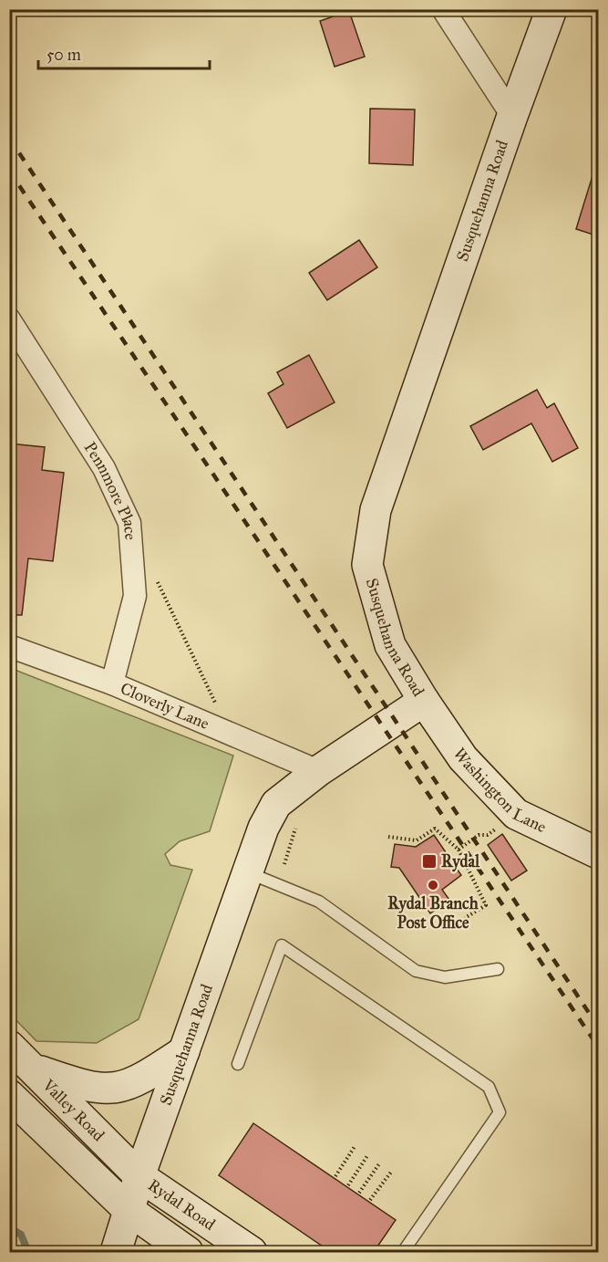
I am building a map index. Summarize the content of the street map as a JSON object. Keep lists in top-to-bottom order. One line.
{"streets":{"main road":["Susquehanna Road","Washington Lane","Valley Road","Rydal Road"],"street":["Pennmore Place","Cloverly Lane"]},"crossings":[["Susquehanna Road","Cloverly Lane"],["Susquehanna Road","Washington Lane"],["Susquehanna Road","Valley Road"],["Susquehanna Road","Rydal Road"],["Pennmore Place","Cloverly Lane"],["Valley Road","Rydal Road"]],"places":{"transit":["Rydal"],"other":["Rydal Branch Post Office"]},"scale_bar":"50 m"}
